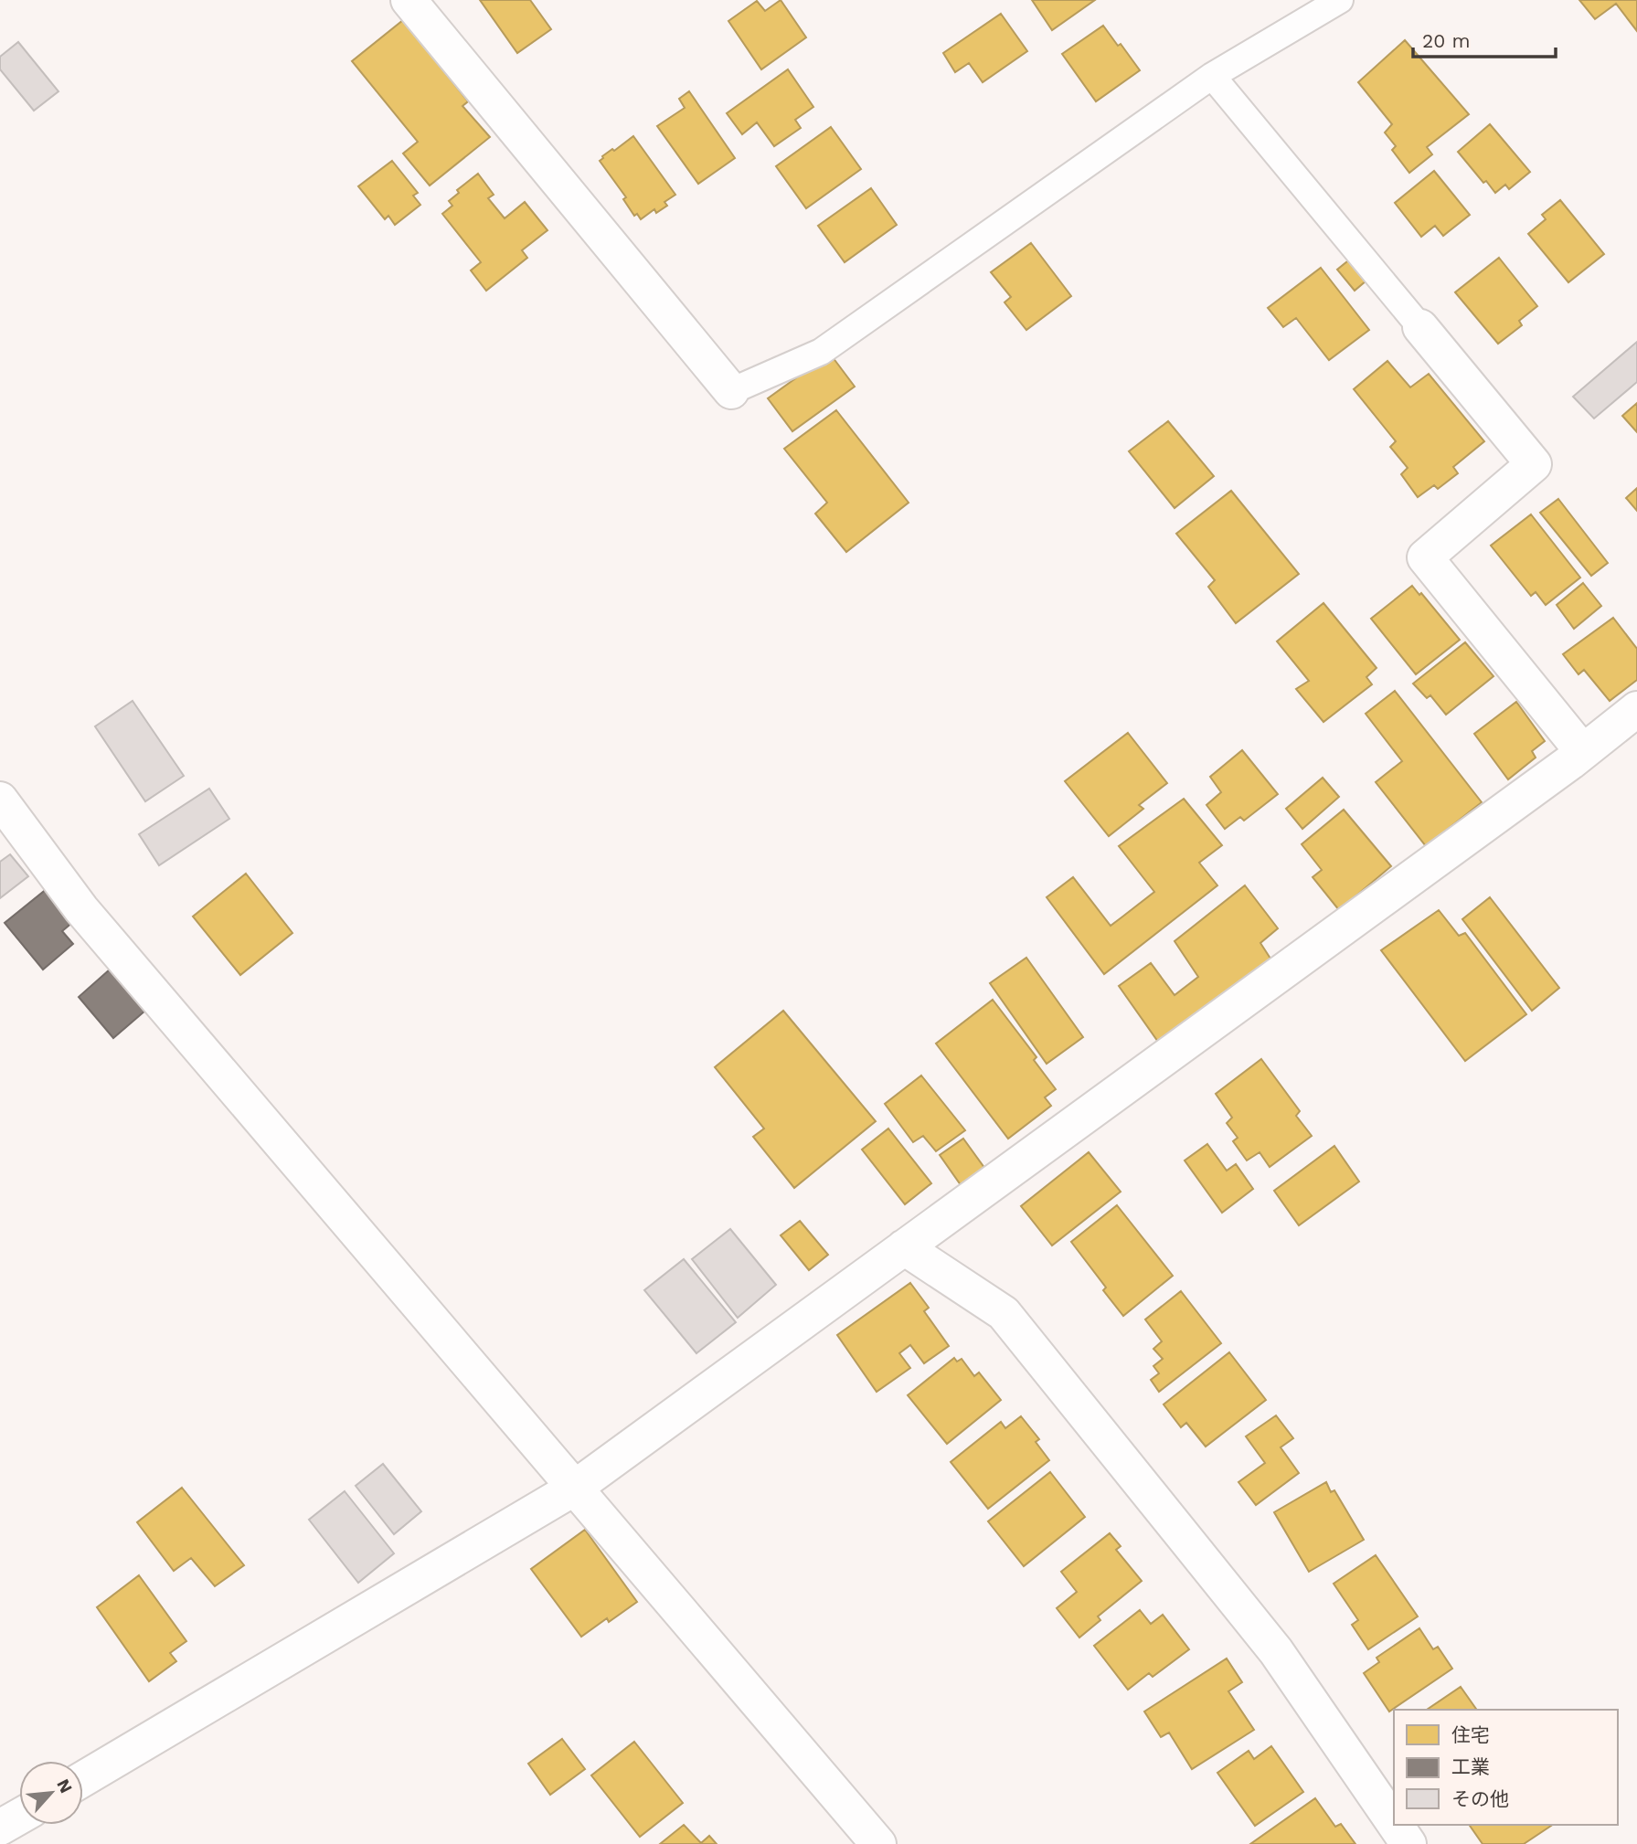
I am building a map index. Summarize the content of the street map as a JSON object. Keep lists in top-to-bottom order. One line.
{"legend":["住宅","工業","その他"],"scale_bar":"20 m","north":"top right"}
